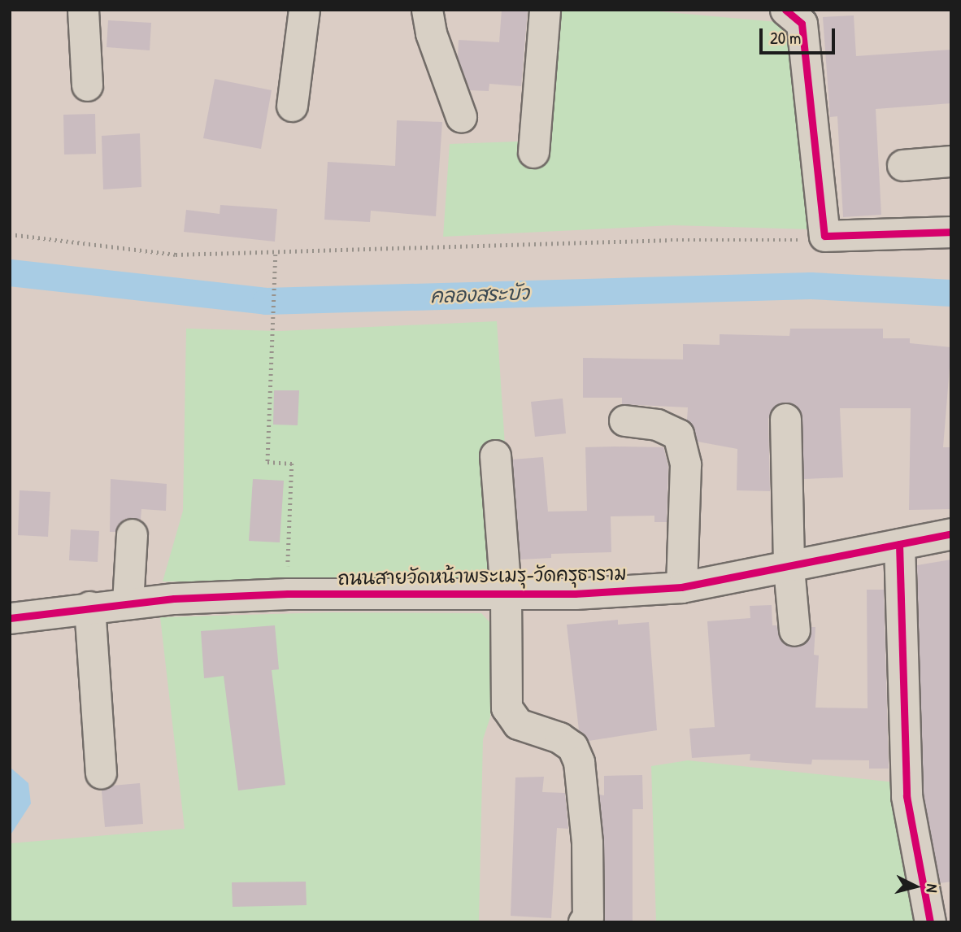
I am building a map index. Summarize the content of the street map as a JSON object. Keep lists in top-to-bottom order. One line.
{"streets":{"street":["ถนนสายวัดหน้าพระเมรุ-วัดครุธาราม"]},"water":["คลองสระบัว"],"scale_bar":"20 m","north":"right"}
